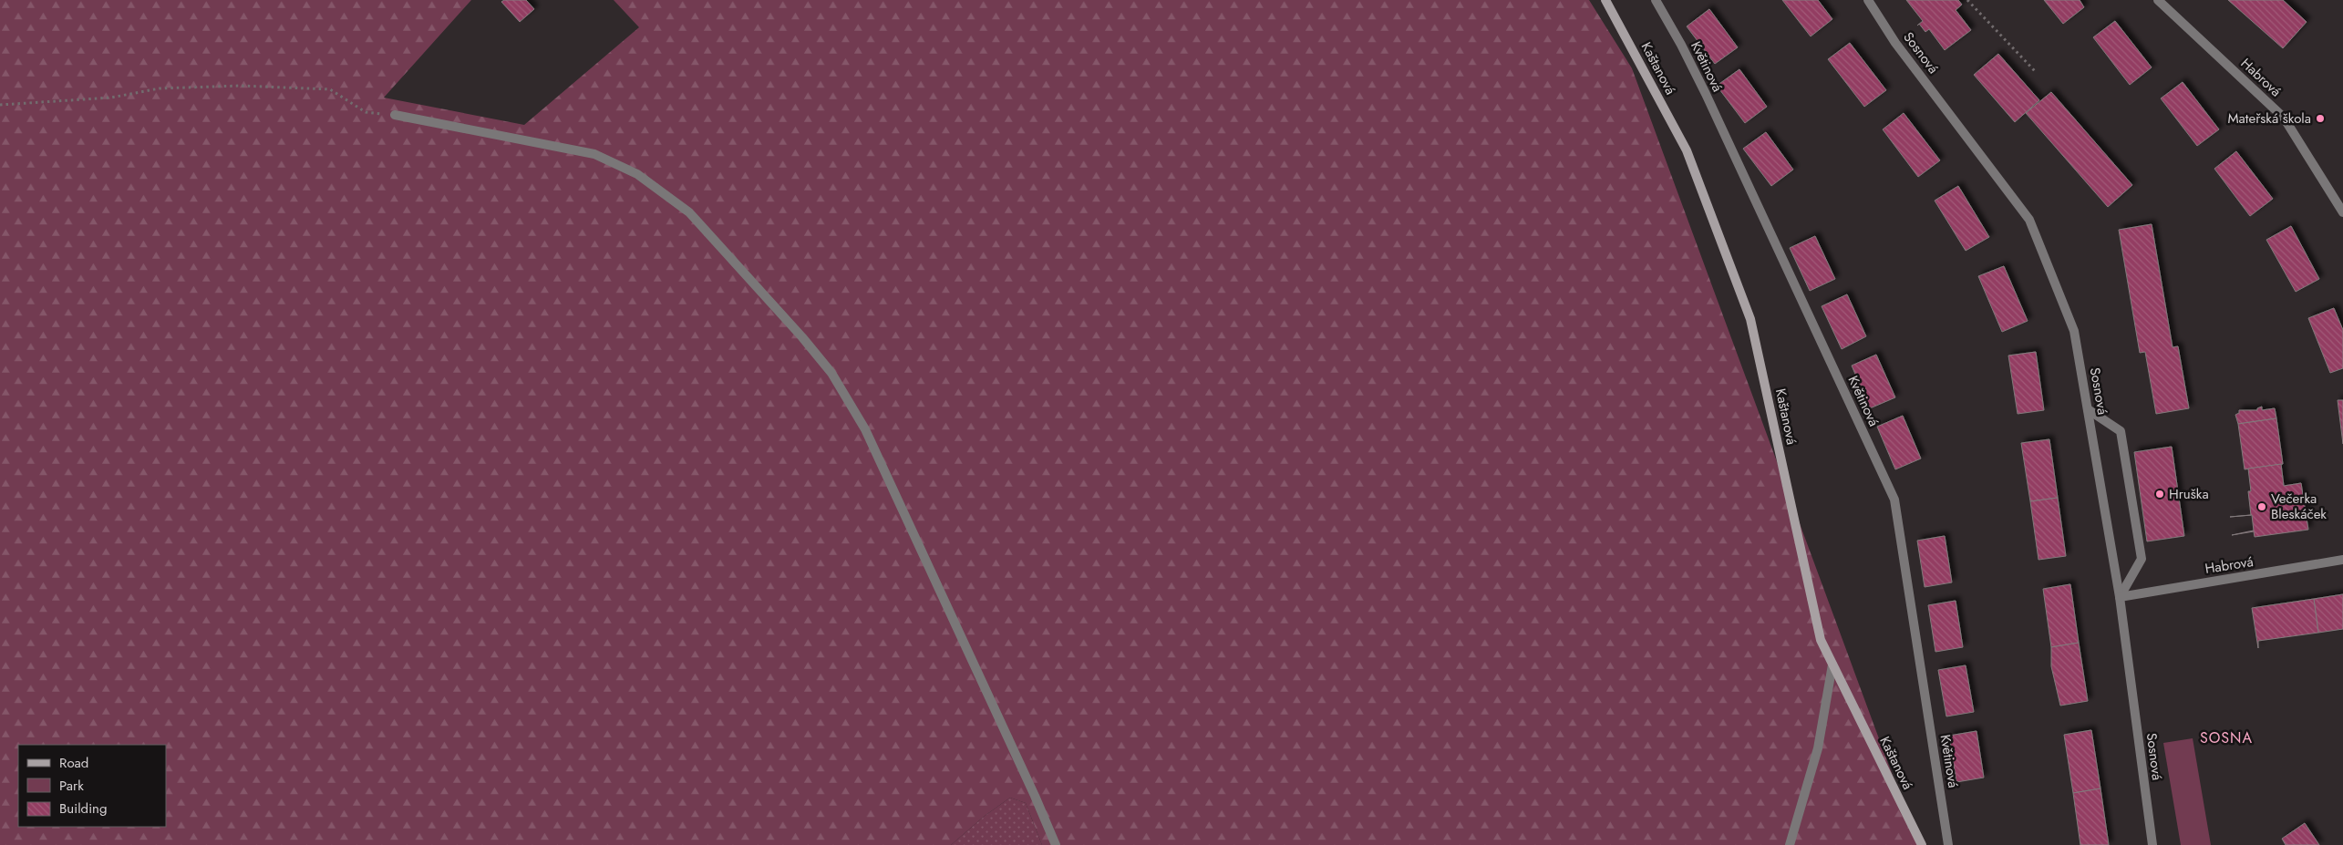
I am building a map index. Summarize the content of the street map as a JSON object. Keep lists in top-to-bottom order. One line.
{"streets":{"street":["Sosnová","Květinová","Kaštanová","Habrová"]},"crossings":[["Sosnová","Habrová"]],"districts":["SOSNA"],"places":["Mateřská škola","Hruška","Večerka Bleskáček"],"legend":["Road","Park","Building"]}
